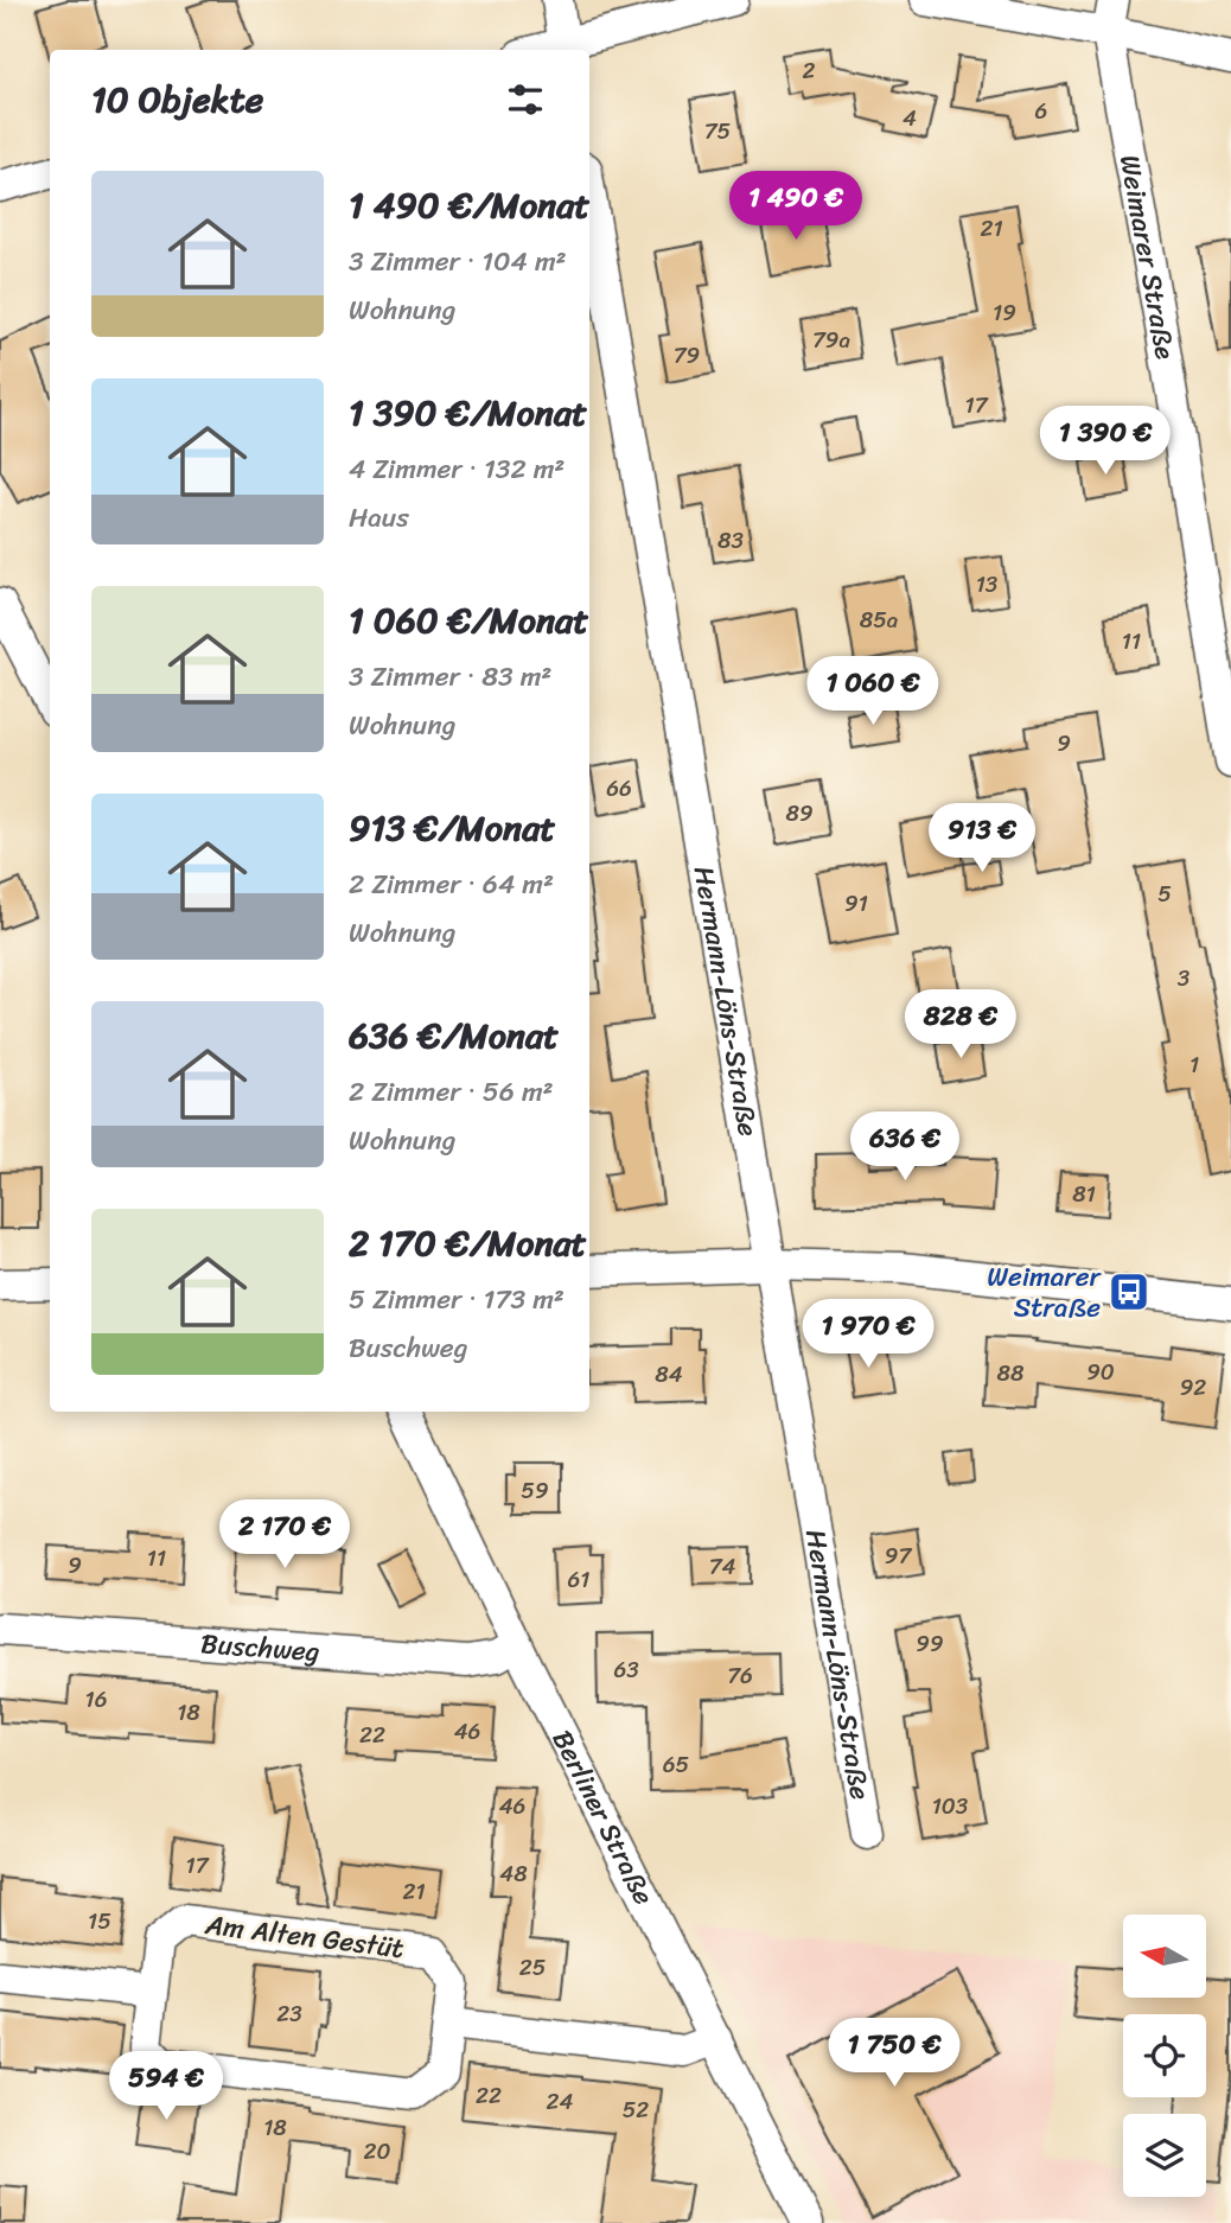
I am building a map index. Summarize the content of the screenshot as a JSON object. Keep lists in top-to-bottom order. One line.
{"streets":{"street":["Weimarer Straße","Hermann-Löns-Straße","Buschweg","Berliner Straße","Am Alten Gestüt"]},"crossings":[["Buschweg","Berliner Straße"]],"places":{"bus stop":["Weimarer Straße"]},"house_numbers":["2","6","4","75","21","19","79a","79","17","83","13","85a","11","9","66","89","5","91","3","1","81","90","88","84","92","59","97","11","9","74","61","99","63","76","16","18","46","22","65","46","103","17","48","21","15","25","23","22","24","52","18","20"],"north":"left","page":{"heading":"10 Objekte","list":[{"name":"1 490 €/Monat","note":"3 Zimmer · 104 m² · Wohnung"},{"name":"1 390 €/Monat","note":"4 Zimmer · 132 m² · Haus"},{"name":"1 060 €/Monat","note":"3 Zimmer · 83 m² · Wohnung"},{"name":"913 €/Monat","note":"2 Zimmer · 64 m² · Wohnung"},{"name":"636 €/Monat","note":"2 Zimmer · 56 m² · Wohnung"},{"name":"2 170 €/Monat","note":"5 Zimmer · 173 m² · Buschweg"}],"price":["1 490 €","1 390 €","1 060 €","913 €","828 €","636 €","1 970 €","2 170 €","1 750 €","594 €"]}}
